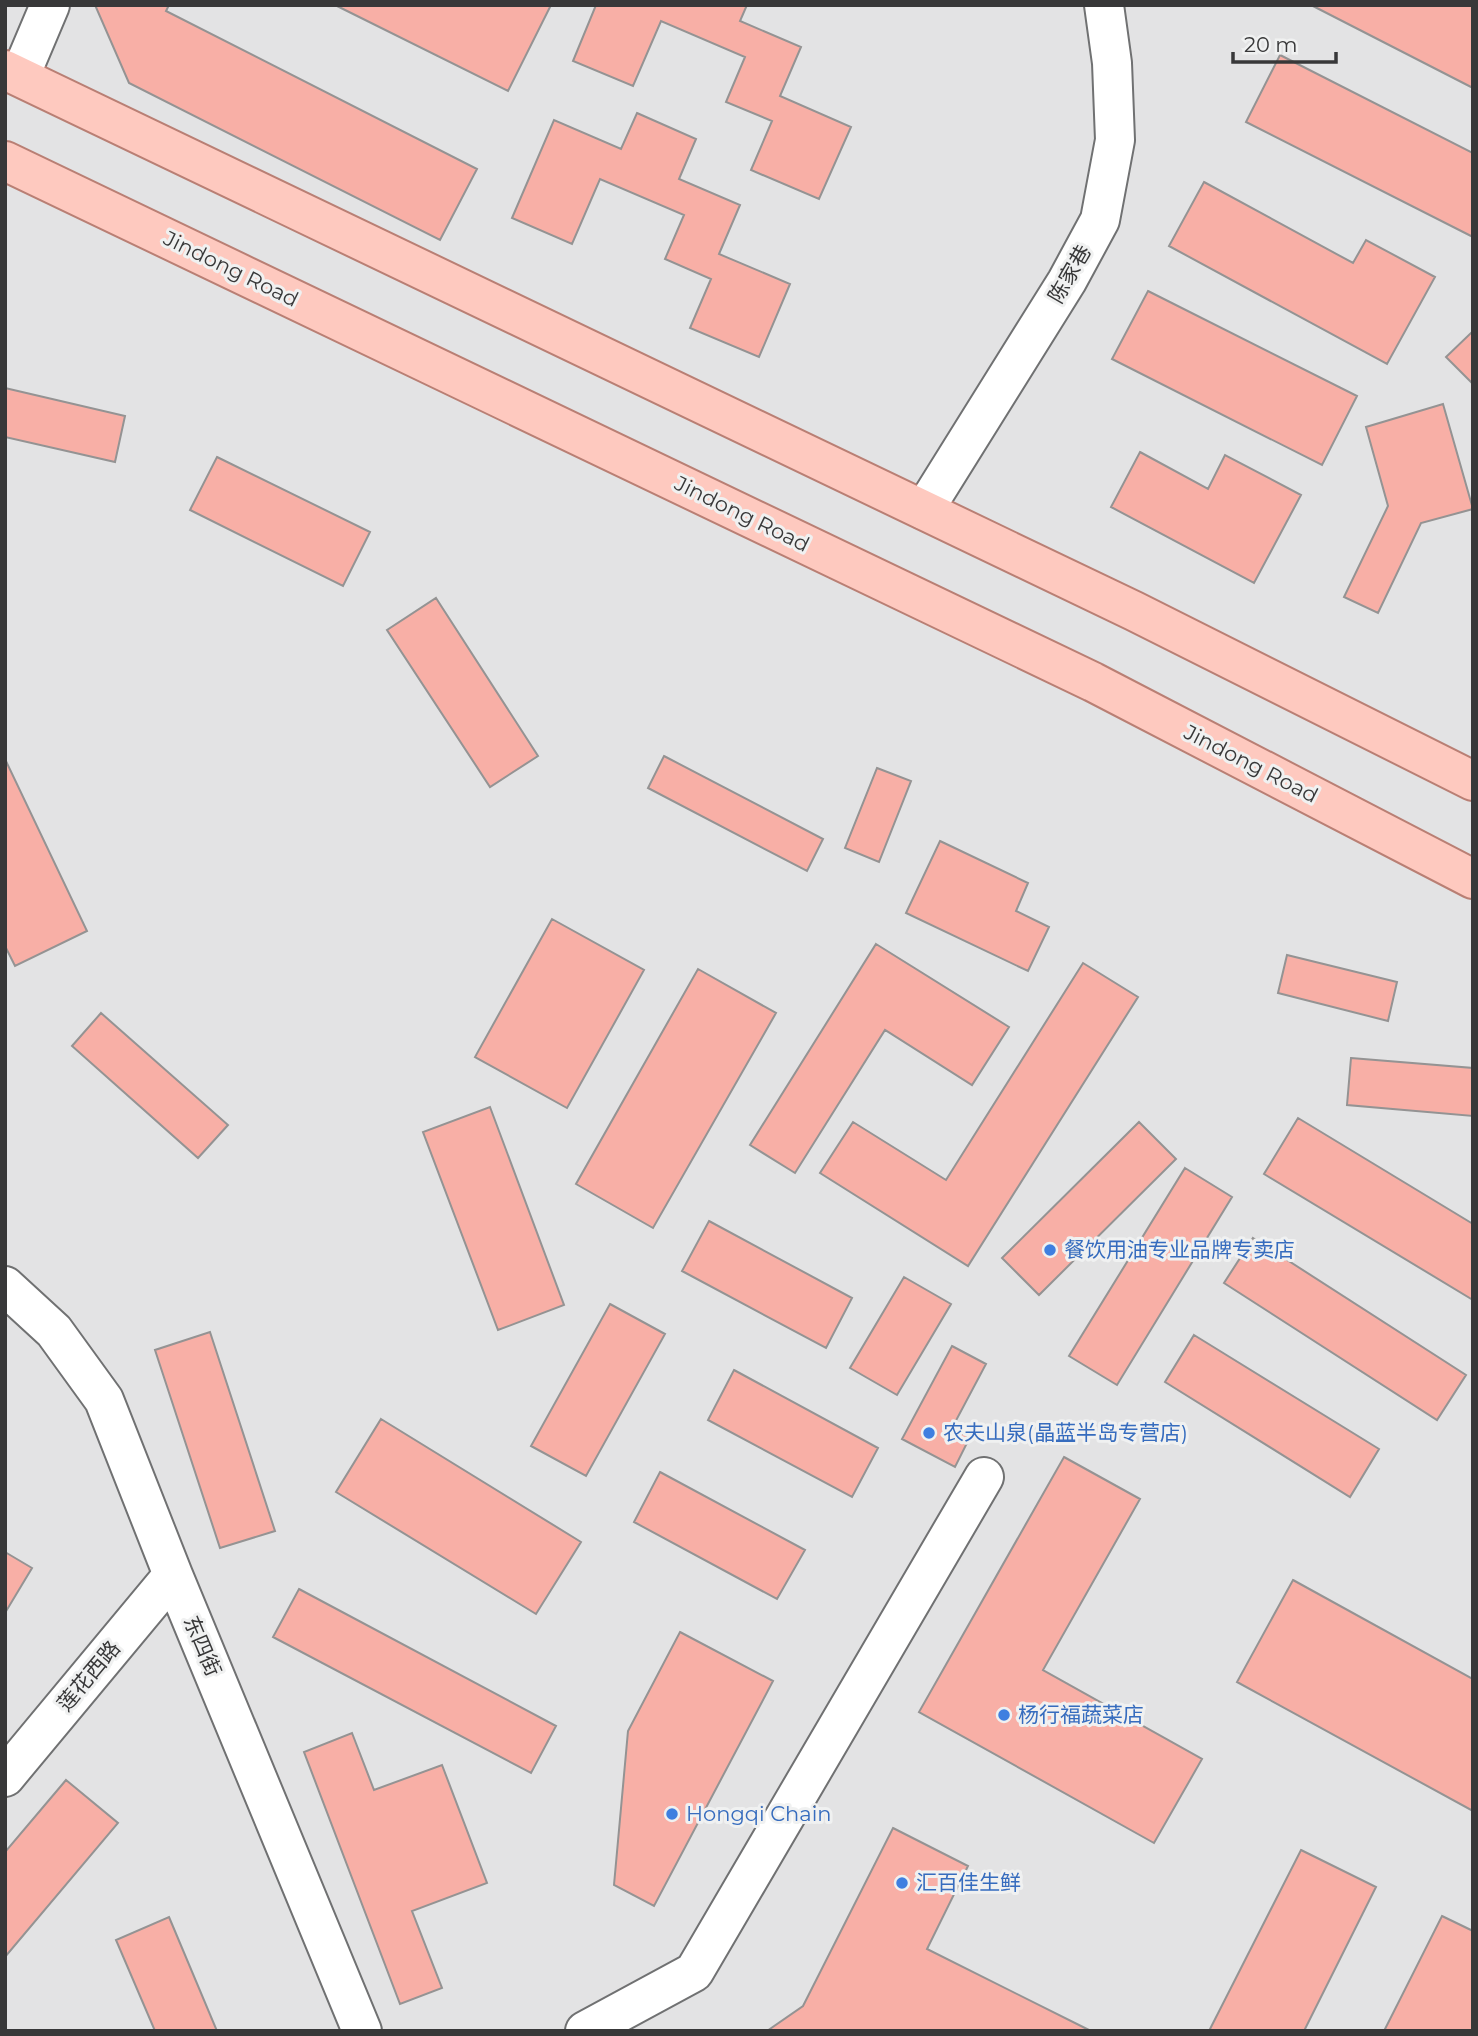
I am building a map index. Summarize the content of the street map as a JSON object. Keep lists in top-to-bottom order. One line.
{"streets":{"main road":["Jindong Road"],"street":["陈家巷","东四街","莲花西路"]},"crossings":[["东四街","莲花西路"]],"places":["餐饮用油专业品牌专卖店","农夫山泉(晶蓝半岛专营店)","杨行福蔬菜店","Hongqi Chain","汇百佳生鲜"],"scale_bar":"20 m"}
